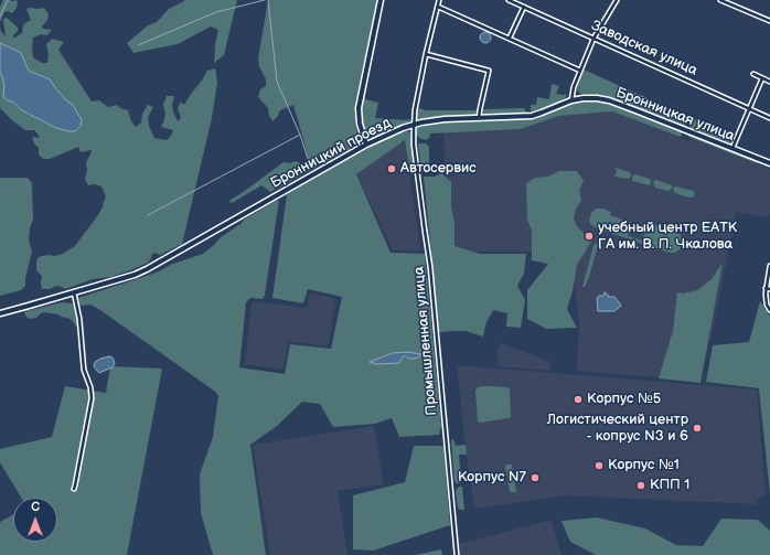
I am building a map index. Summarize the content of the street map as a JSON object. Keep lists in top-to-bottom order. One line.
{"streets":{"main road":["Бронницкая улица","Бронницкий проезд"],"street":["Заводская улица","Промышленная улица"]},"crossings":[["Бронницкая улица","Бронницкий проезд"],["Бронницкий проезд","Промышленная улица"]],"places":["Автосервис","учебный центр ЕАТК ГА им. В. П. Чкалова","Корпус №5","Логистический центр - копрус N3 и 6","Корпус №1","Корпус N7","КПП 1"],"north":"top"}
